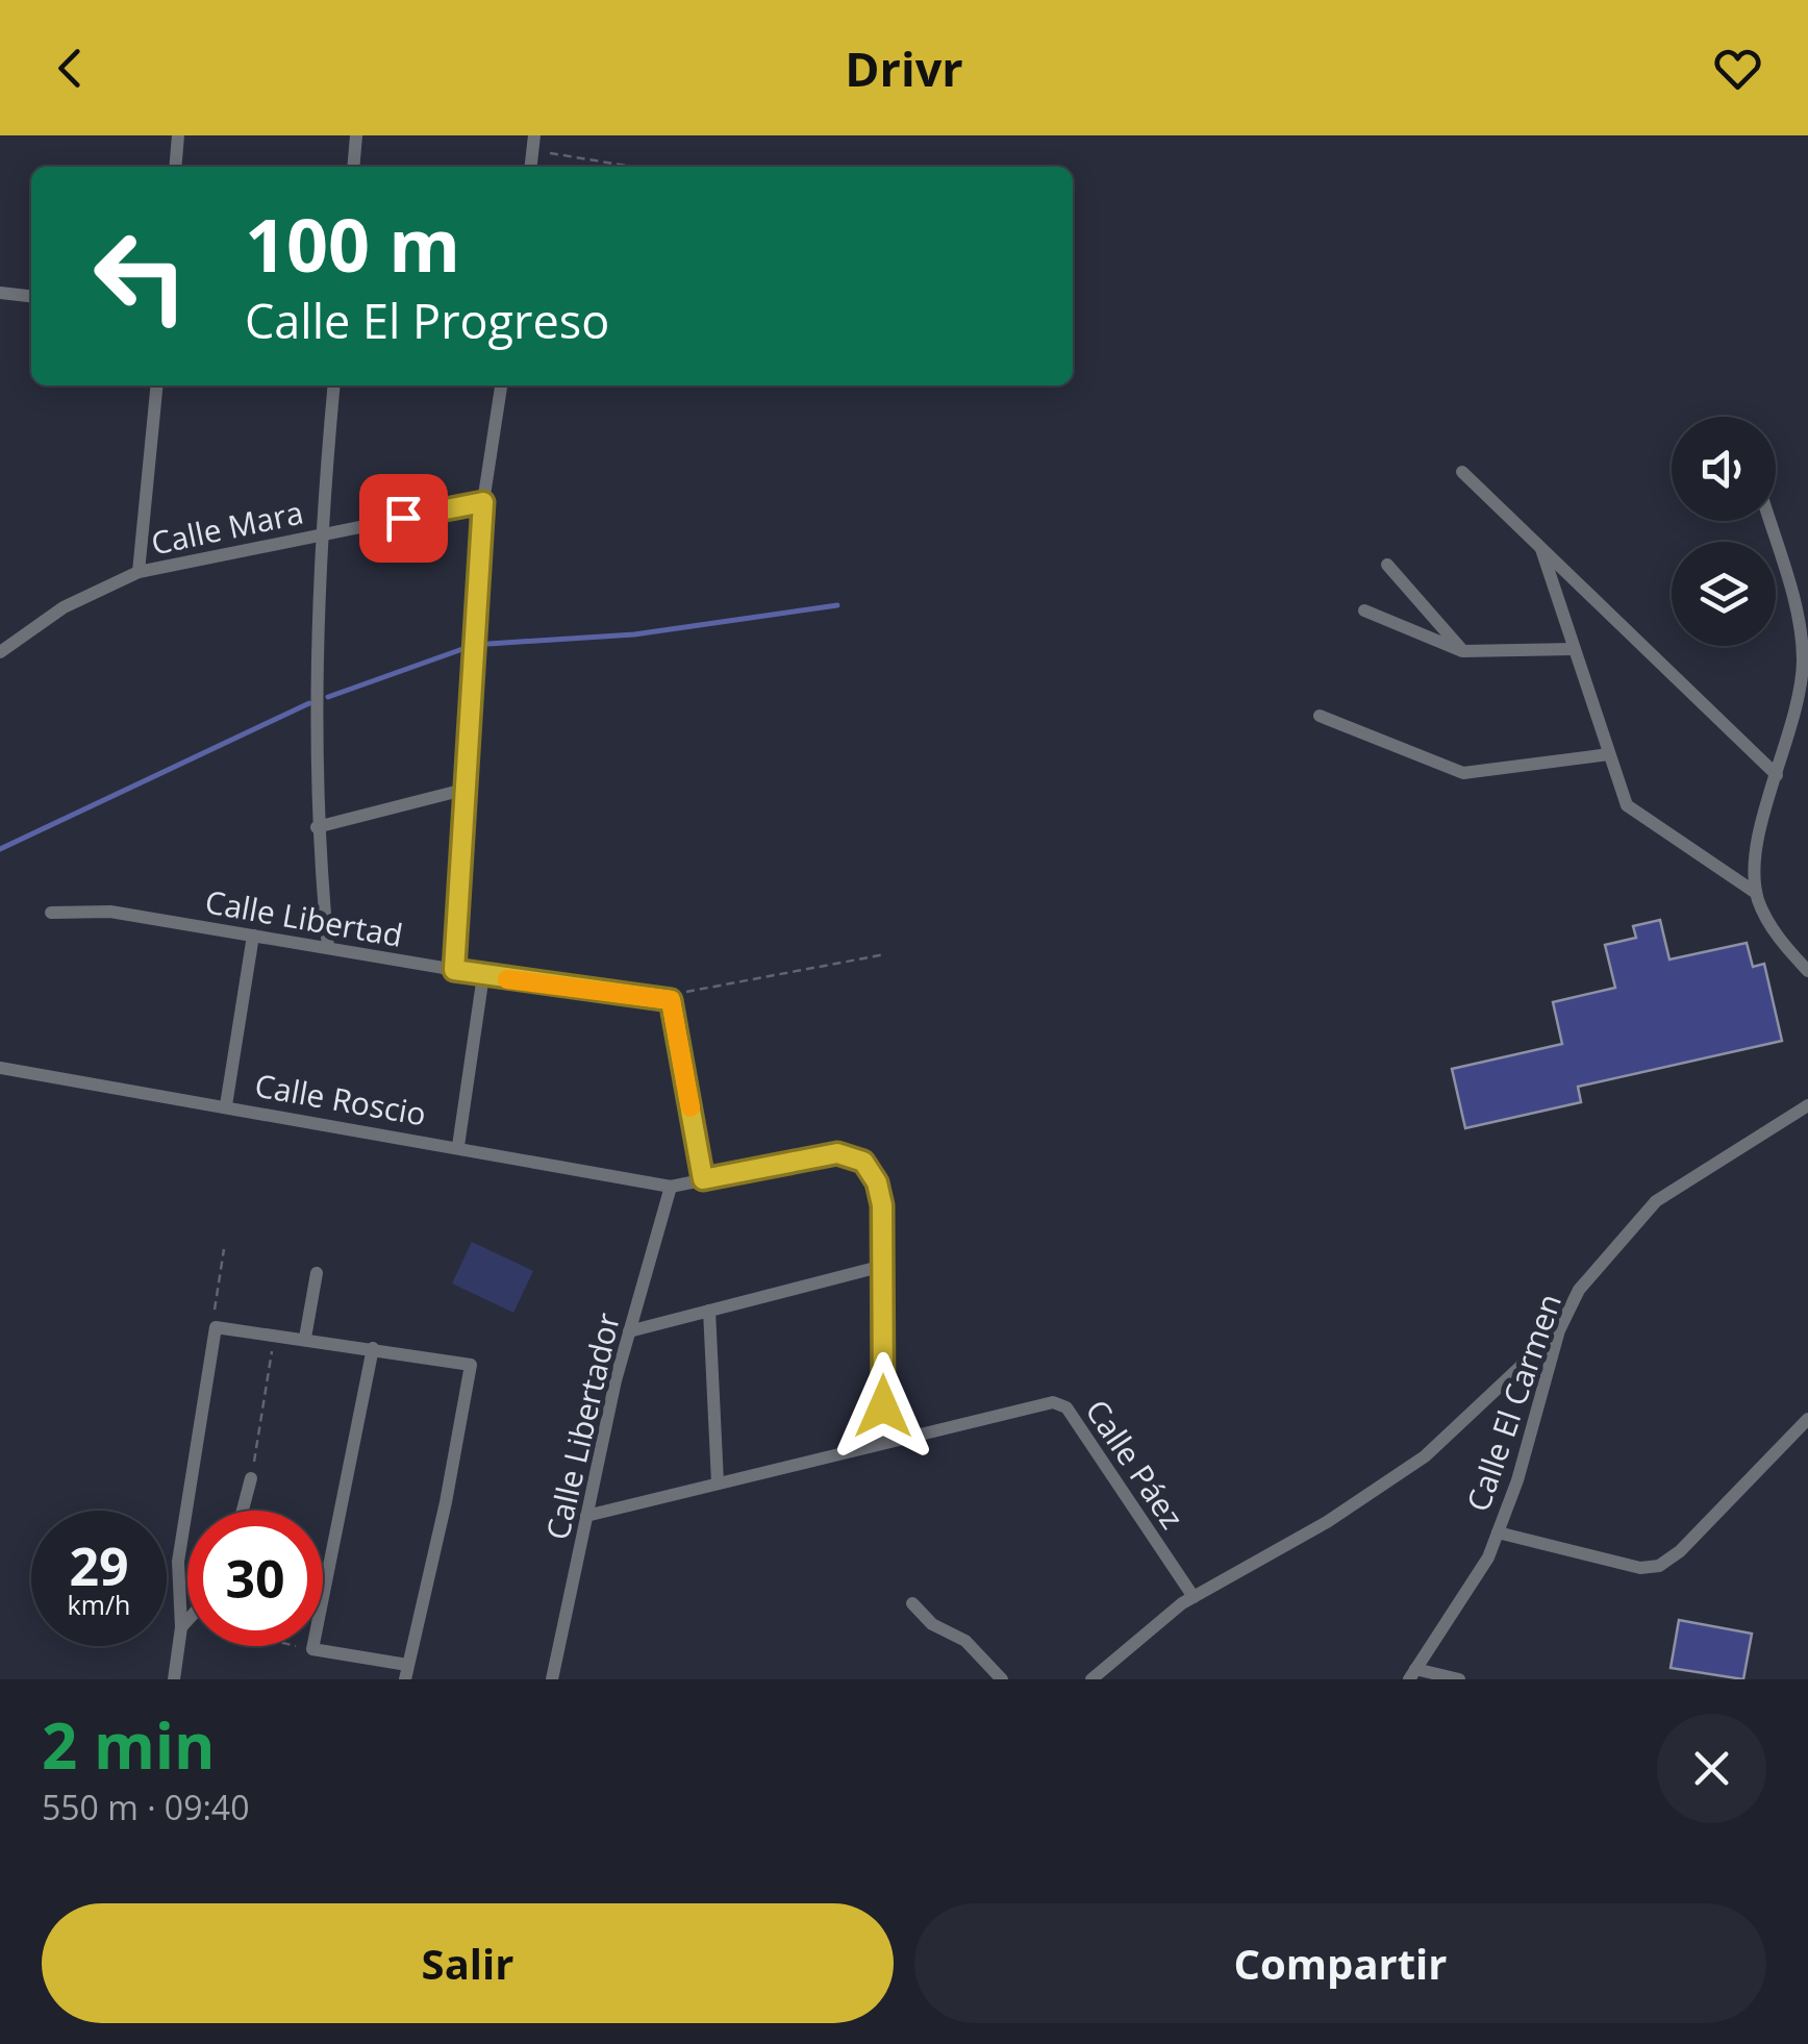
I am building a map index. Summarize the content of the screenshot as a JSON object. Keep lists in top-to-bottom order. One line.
{"streets":{"street":["Calle Mara","Calle Libertad","Calle Roscio","Calle El Carmen","Calle Libertador","Calle Páez"]},"crossings":[["Calle Roscio","Calle Libertador"],["Calle Libertador","Calle Páez"]],"page":{"header":"Drivr","turn":["100 m","Calle El Progreso"],"speed":"29 km/h","limit":"30","heading":["2 min","550 m · 09:40"],"buttons":["Salir","Compartir"]}}
